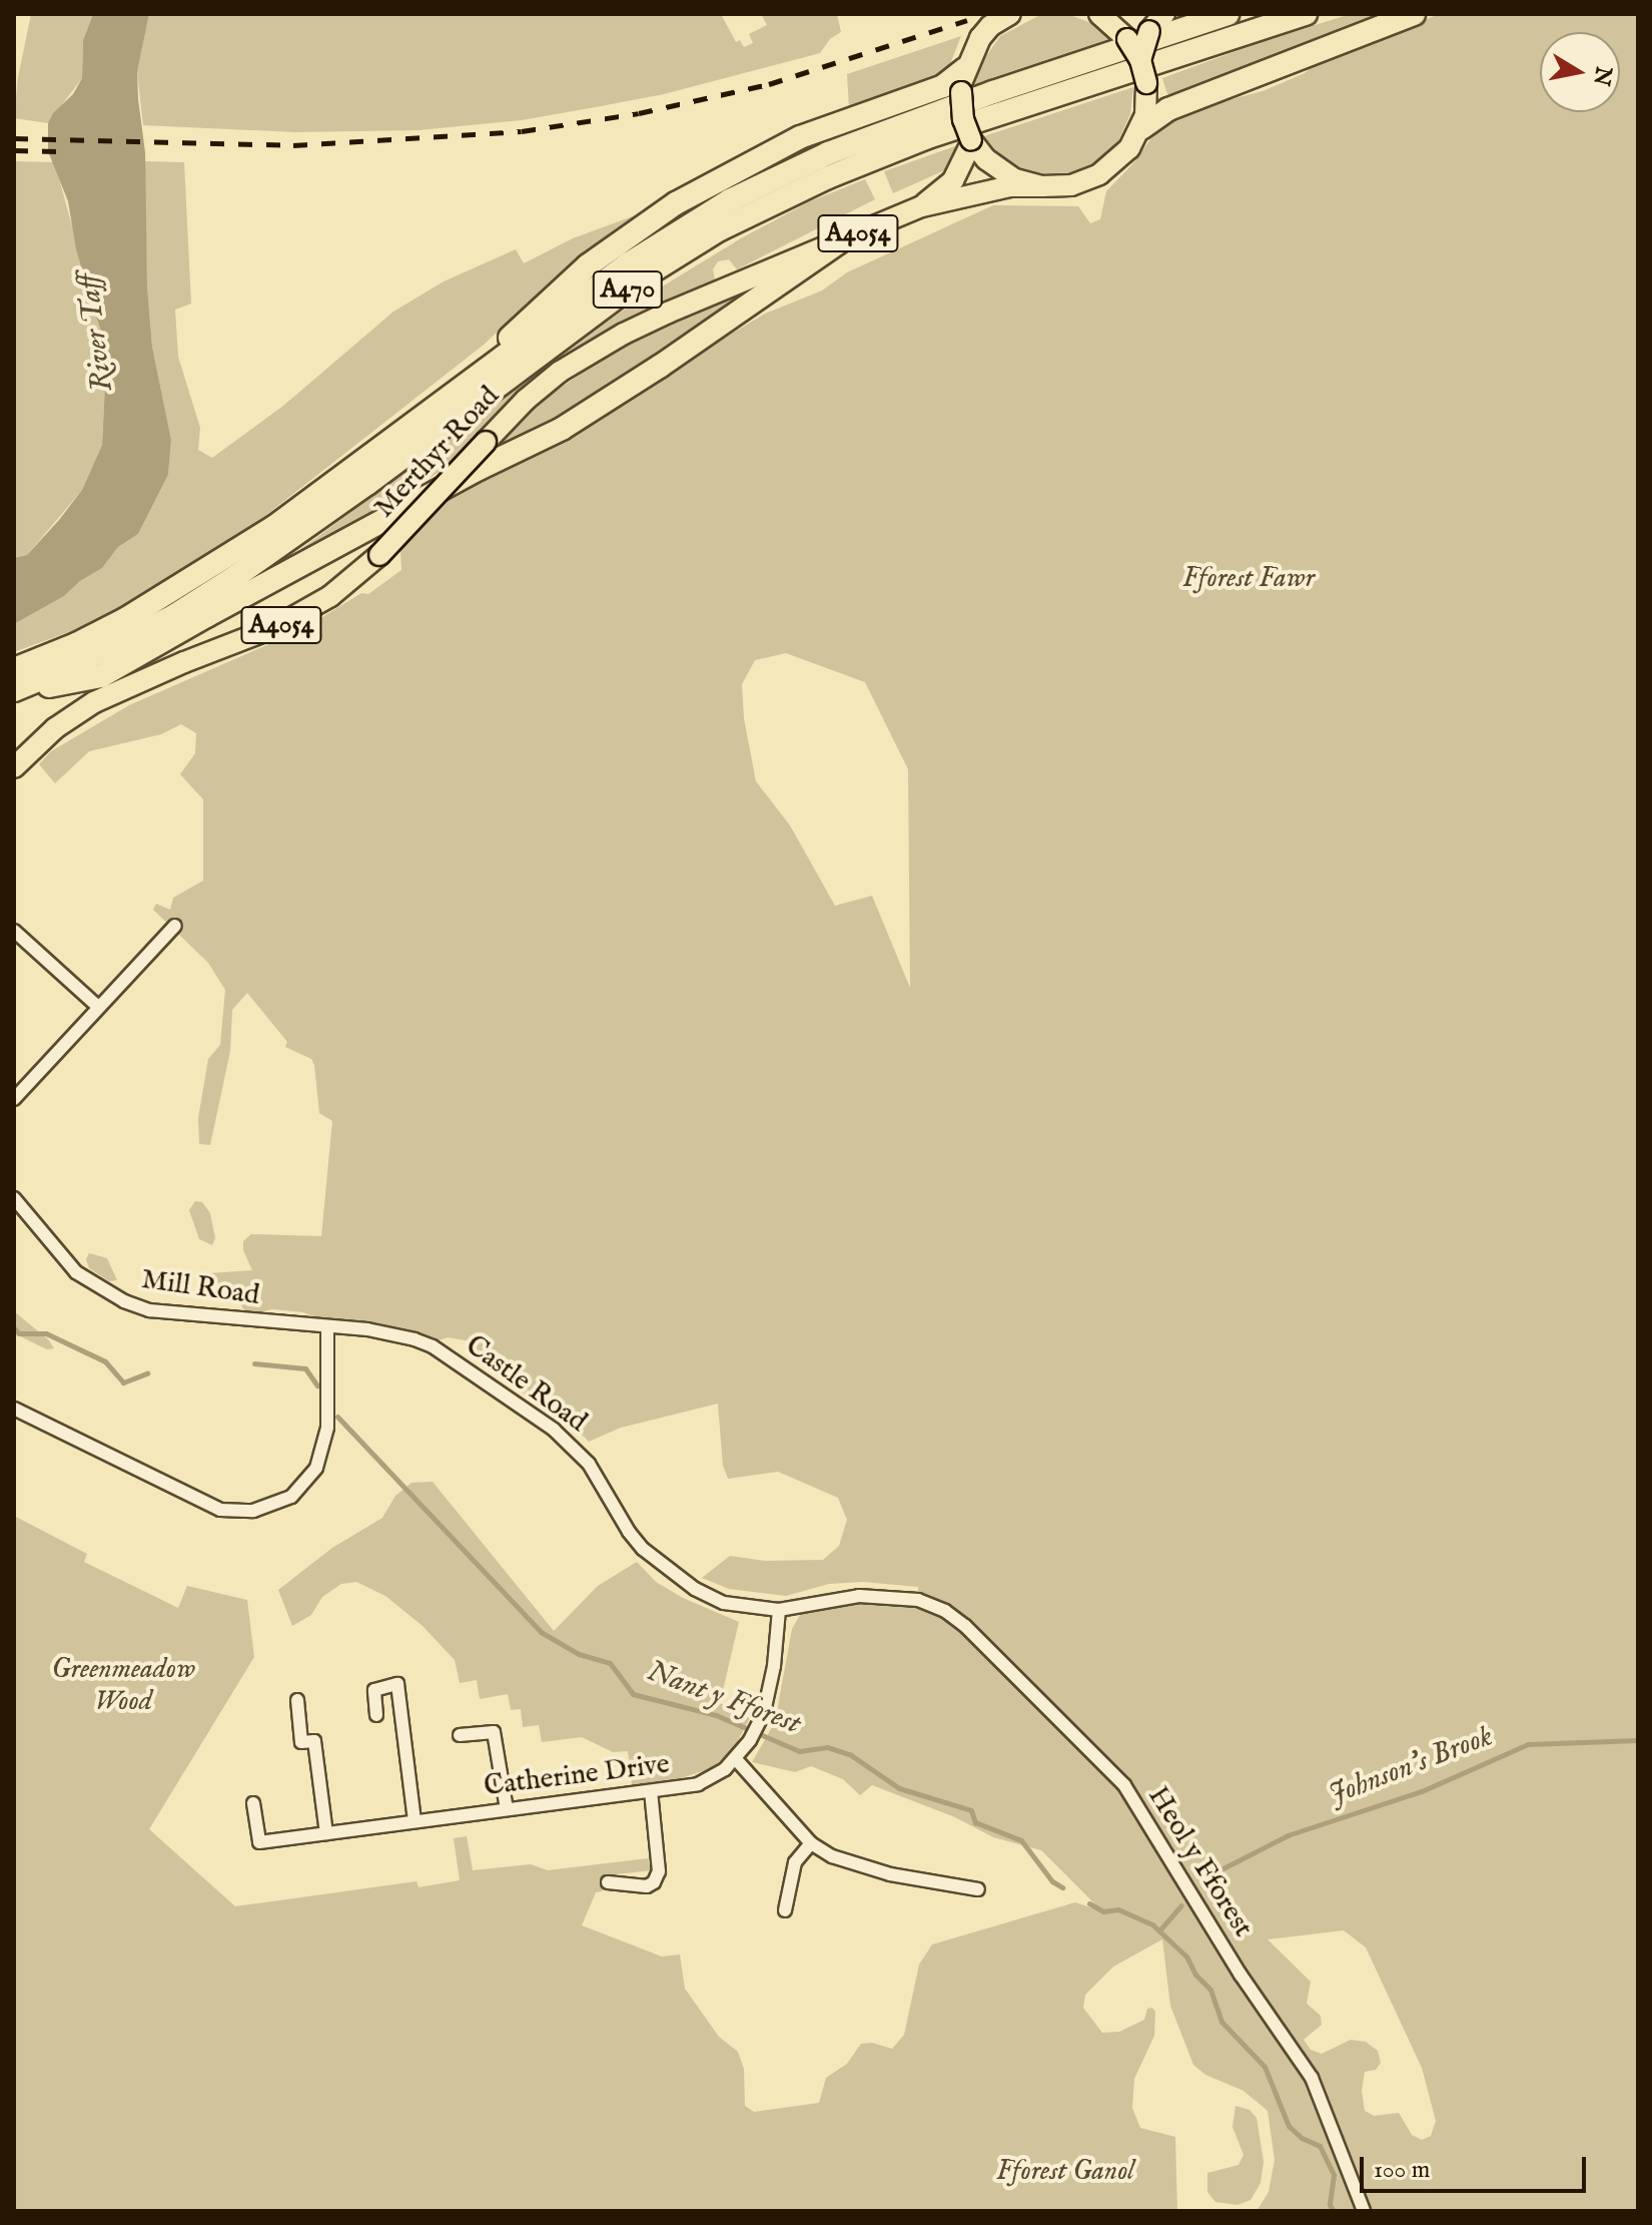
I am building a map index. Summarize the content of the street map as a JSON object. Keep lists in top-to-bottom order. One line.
{"streets":{"highway":["A470"],"main road":["A4054","Merthyr Road"],"street":["Mill Road","Castle Road","Catherine Drive","Heol y Fforest"]},"crossings":[["Mill Road","Castle Road"],["Castle Road","Catherine Drive"],["Castle Road","Heol y Fforest"]],"water":["River Taff","Nant y Fforest","Johnson's Brook"],"parks":["Fforest Fawr","Greenmeadow Wood","Fforest Ganol"],"scale_bar":"100 m","north":"right"}
